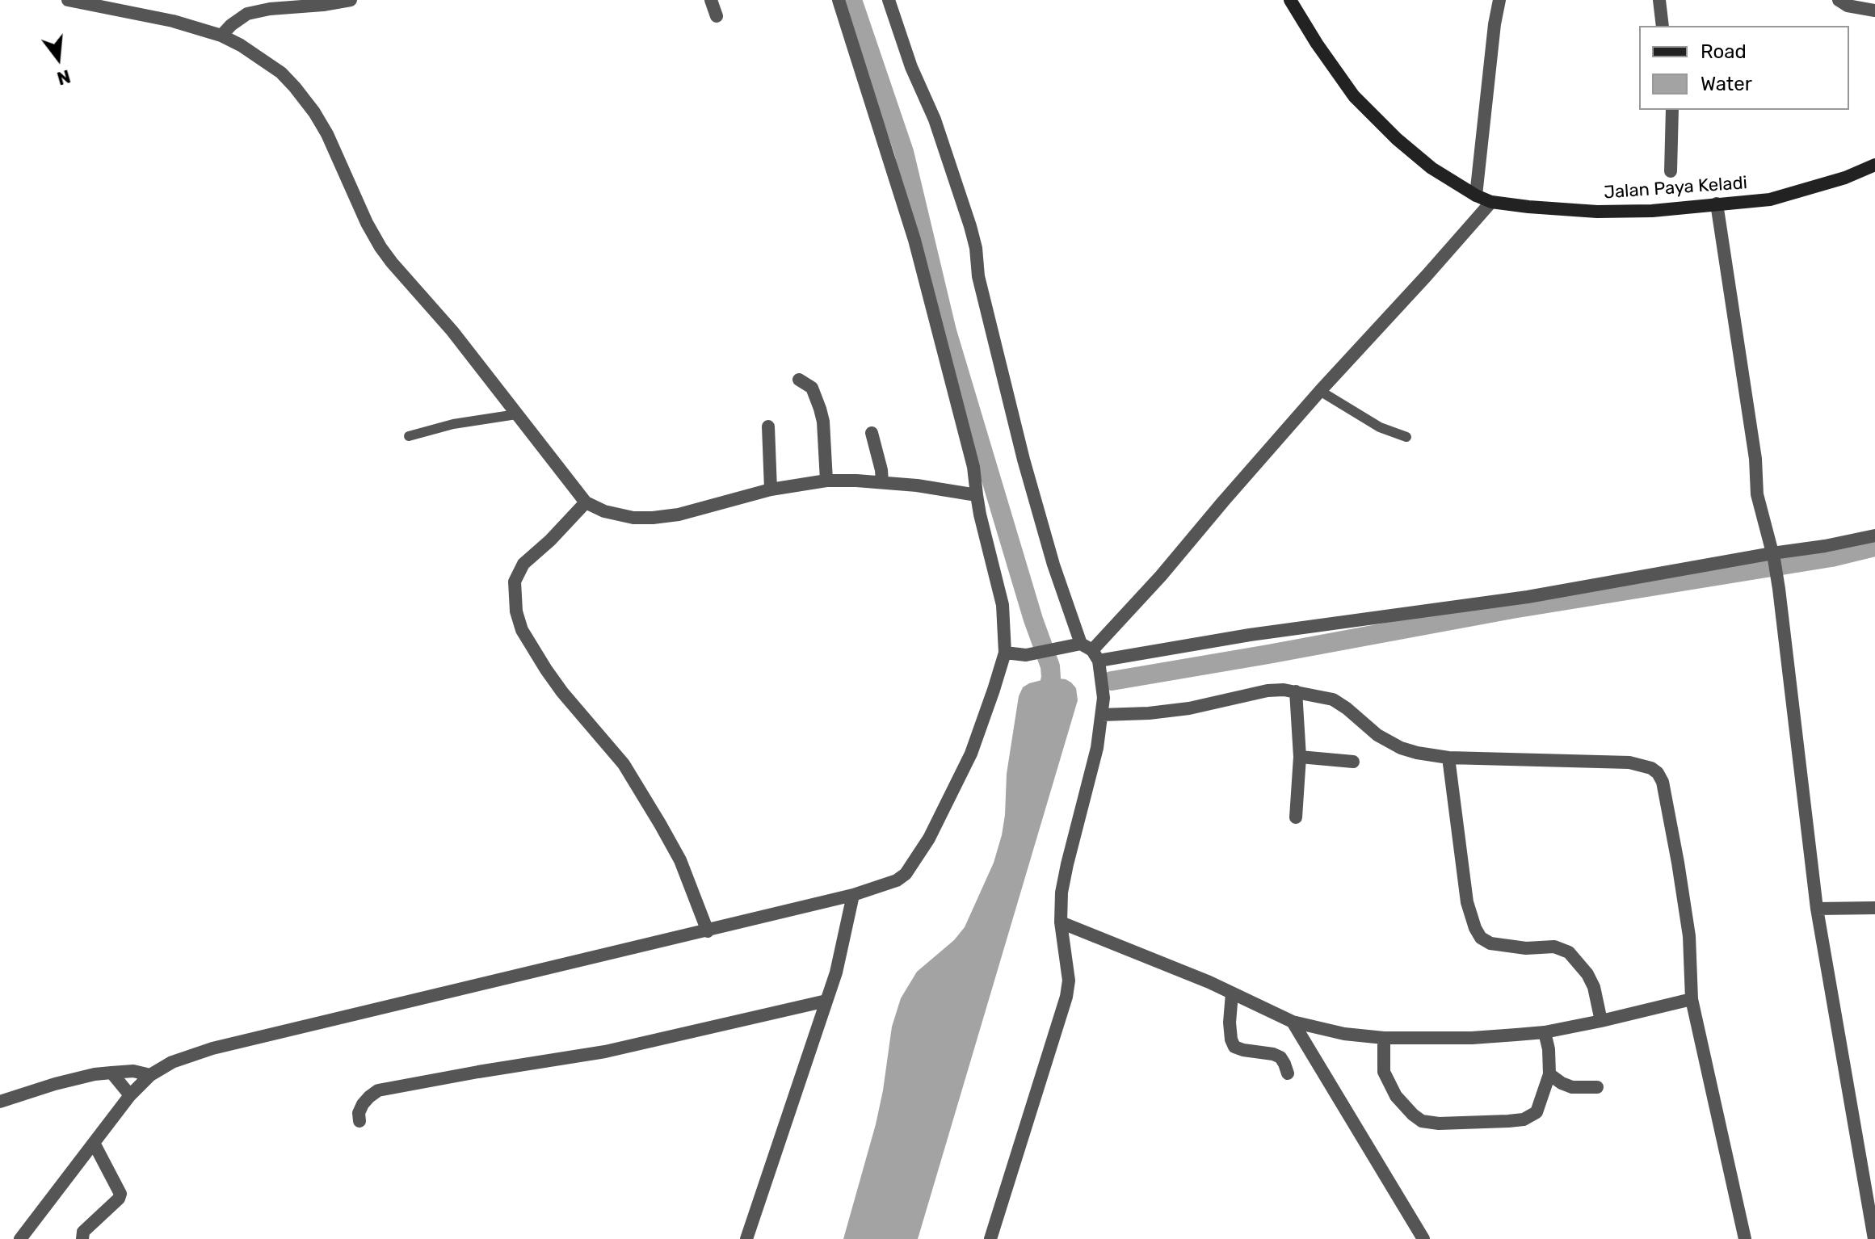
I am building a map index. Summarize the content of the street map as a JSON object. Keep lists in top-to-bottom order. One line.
{"streets":{"main road":["Jalan Paya Keladi"]},"legend":["Road","Water"],"north":"bottom"}
